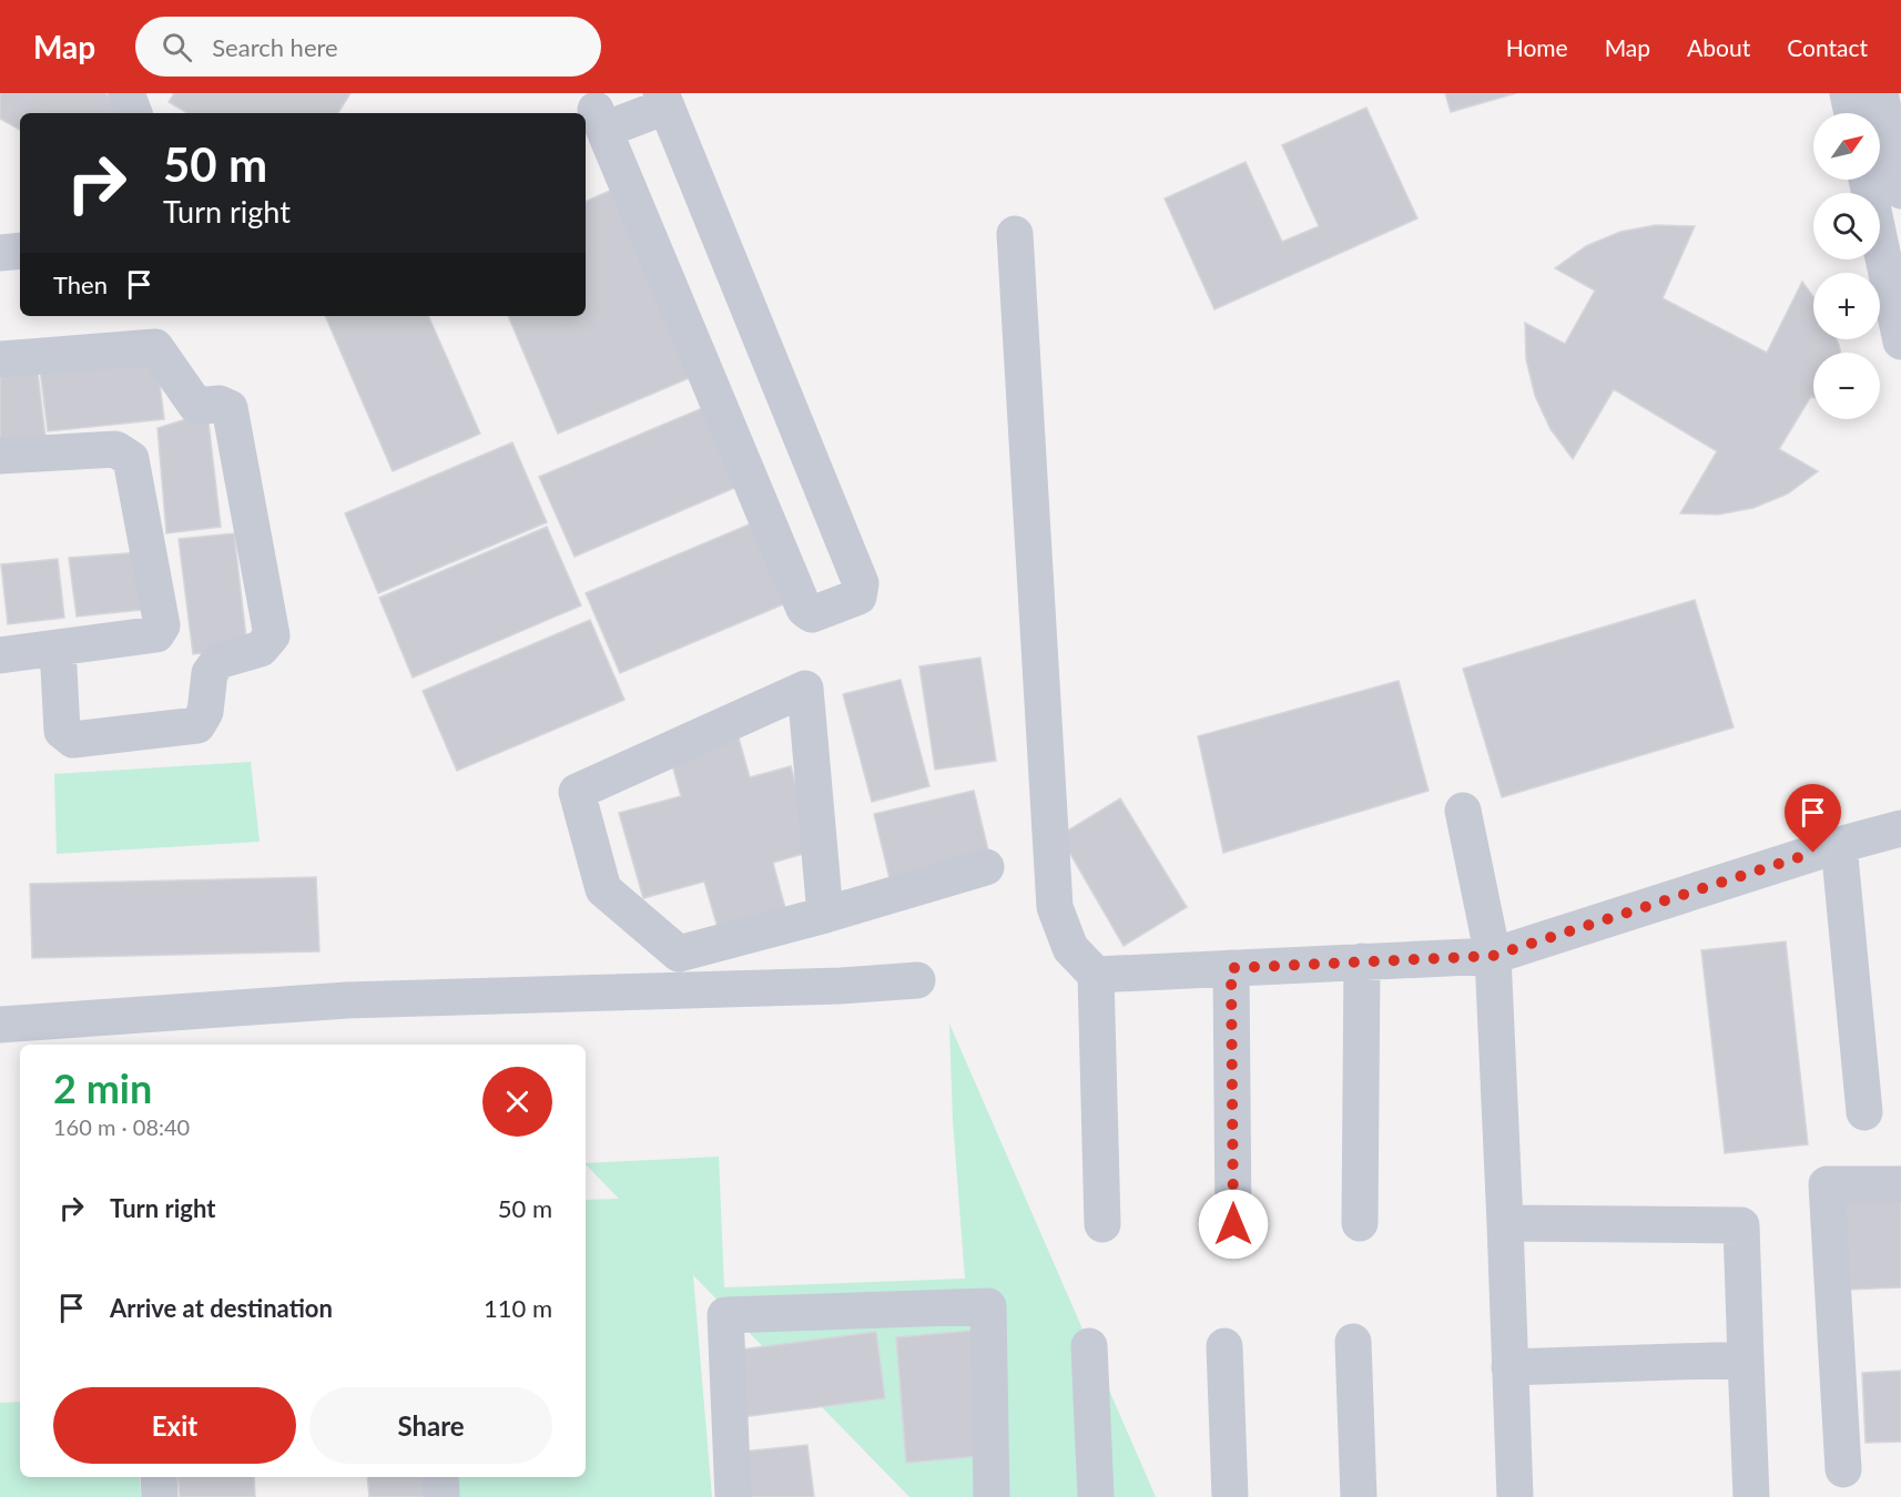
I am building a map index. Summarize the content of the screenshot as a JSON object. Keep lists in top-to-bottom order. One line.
{"north":"top right","page":{"header":"Map","search":"Search here","nav":["Home","Map","About","Contact"],"map_buttons":["+","−"],"turn":["50 m","Turn right"],"then":"Then","heading":["2 min","160 m · 08:40"],"list":[{"name":"Turn right","value":"50 m"},{"name":"Arrive at destination","value":"110 m"}],"buttons":["Exit","Share"]}}
